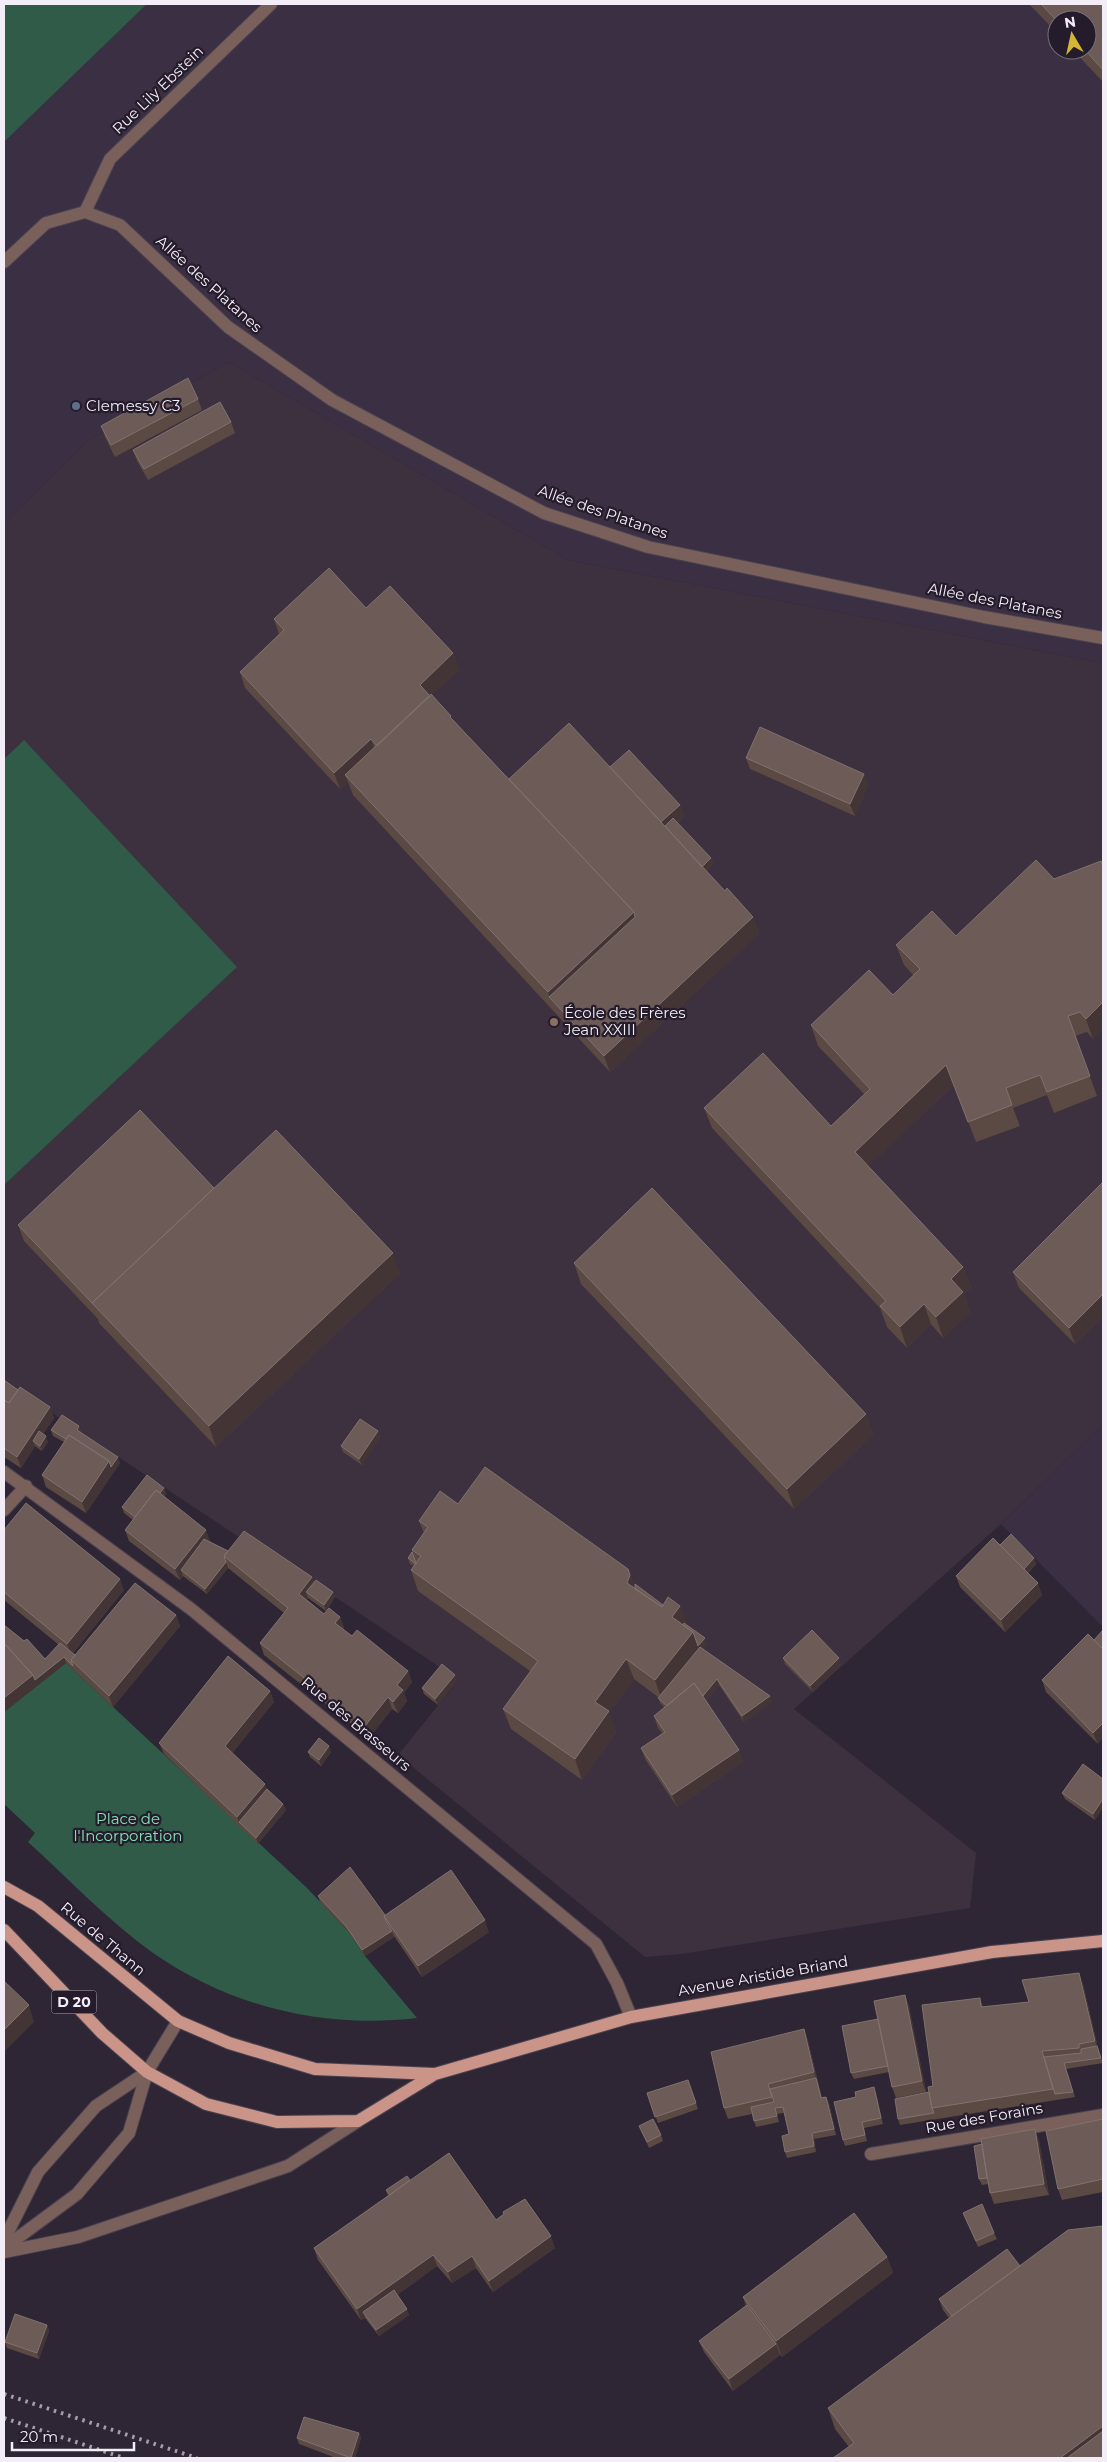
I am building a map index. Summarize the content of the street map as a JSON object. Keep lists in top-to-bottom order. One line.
{"streets":{"main road":["Rue de Thann","Avenue Aristide Briand","D 20"],"street":["Rue Lily Ebstein","Allée des Platanes","Rue des Brasseurs","Rue des Forains"]},"crossings":[["Rue Lily Ebstein","Allée des Platanes"],["Rue des Brasseurs","Avenue Aristide Briand"],["Rue de Thann","Avenue Aristide Briand"]],"parks":["Place de l'Incorporation"],"places":["Clemessy C3","École des Frères Jean XXIII"],"scale_bar":"20 m","north":"top"}
